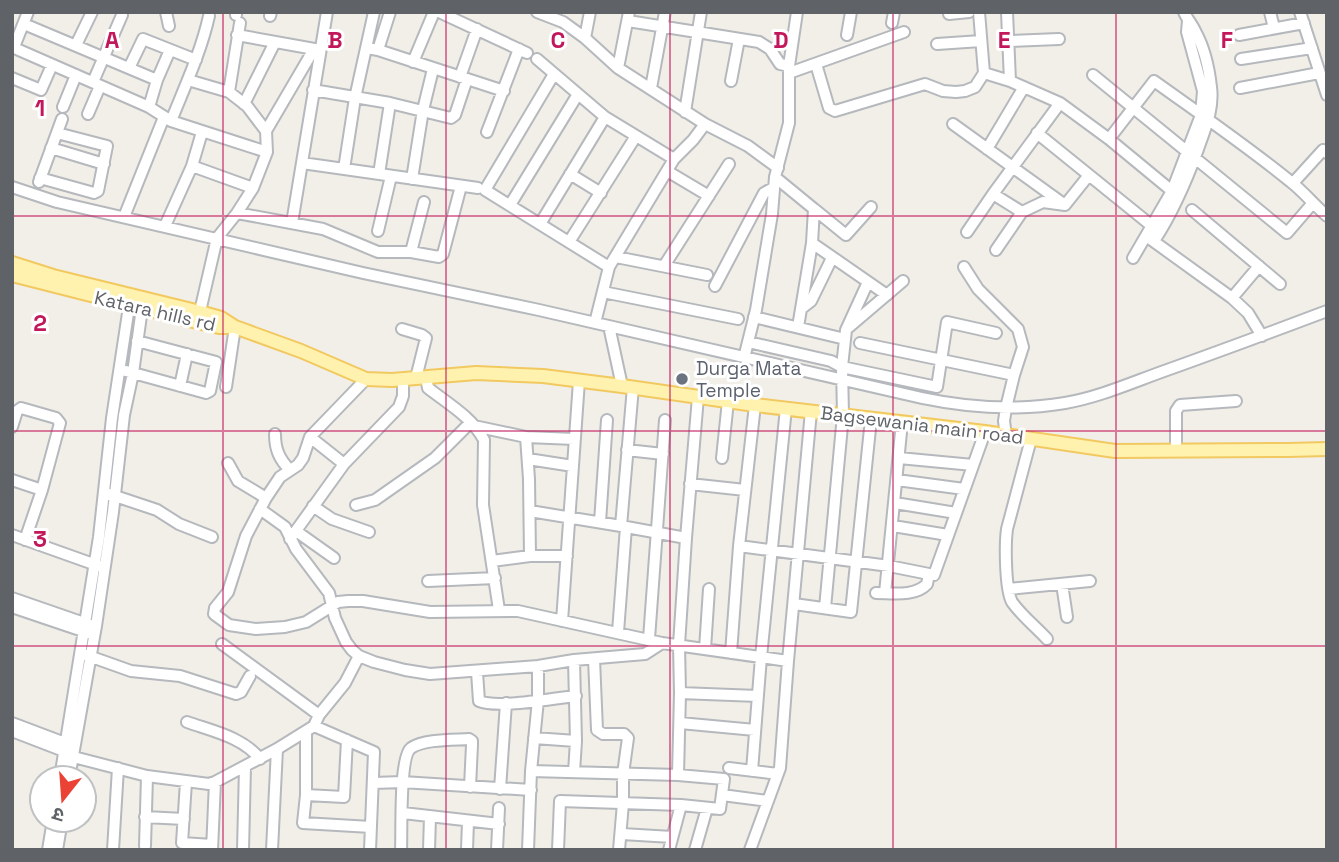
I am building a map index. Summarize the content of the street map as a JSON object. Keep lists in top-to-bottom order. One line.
{"streets":{"main road":["Katara hills rd","Bagsewania main road"]},"crossings":[["Katara hills rd","Bagsewania main road"]],"places":["Durga Mata Temple"],"north":"bottom","grid":{"columns":["A","B","C","D","E","F"],"rows":["1","2","3"]}}
